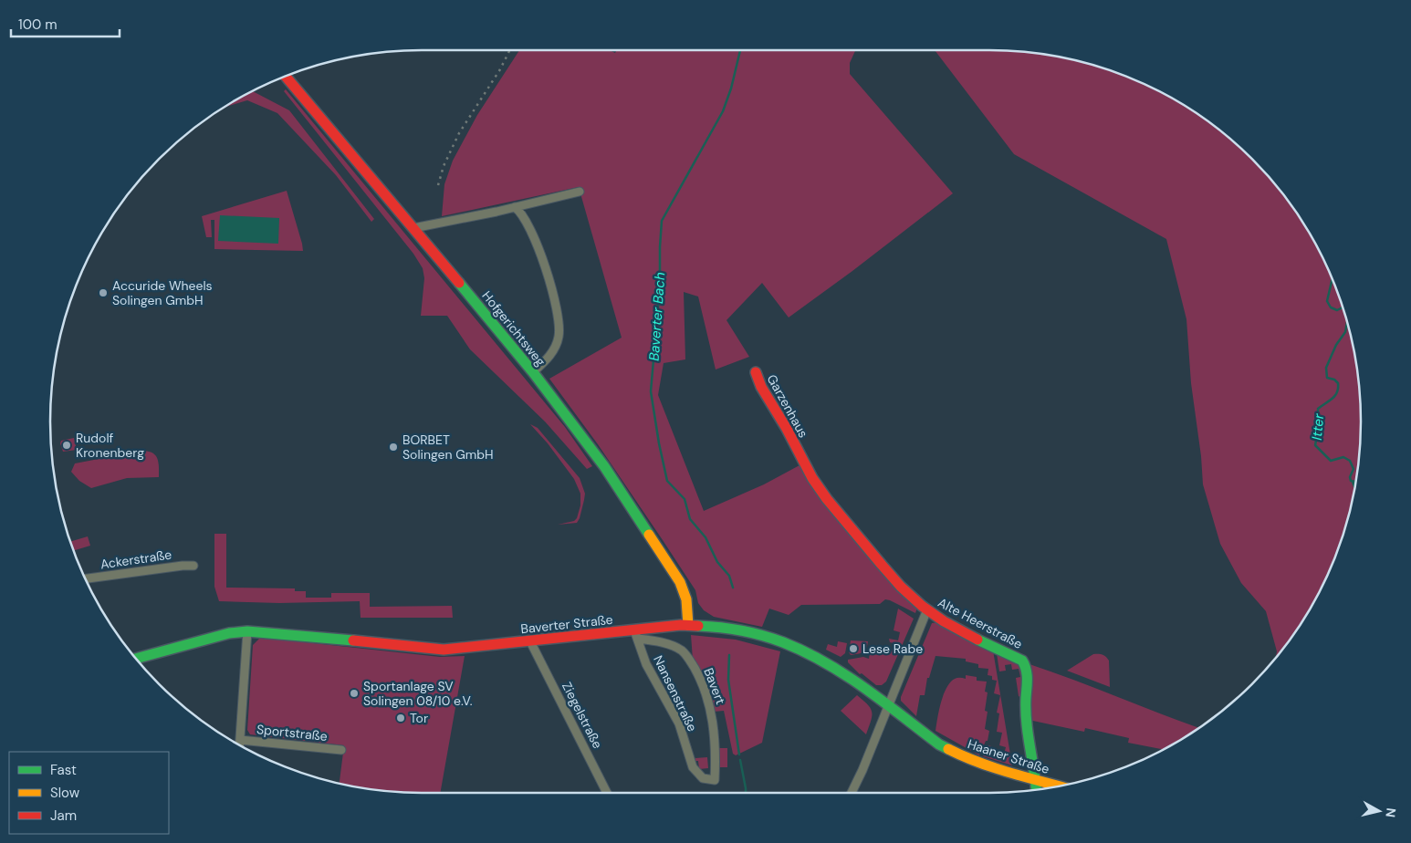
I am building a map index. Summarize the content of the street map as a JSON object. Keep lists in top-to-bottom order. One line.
{"streets":{"street":["Hofgerichtsweg","Garzenhaus","Ackerstraße","Alte Heerstraße","Baverter Straße","Bavert","Nansenstraße","Ziegelstraße","Sportstraße","Haaner Straße"]},"crossings":[["Hofgerichtsweg","Baverter Straße"],["Garzenhaus","Alte Heerstraße"],["Alte Heerstraße","Haaner Straße"],["Baverter Straße","Bavert"],["Baverter Straße","Nansenstraße"],["Baverter Straße","Ziegelstraße"],["Baverter Straße","Haaner Straße"],["Bavert","Nansenstraße"]],"water":["Baverter Bach","Itter"],"places":["Accuride Wheels Solingen GmbH","Rudolf Kronenberg","BORBET Solingen GmbH","Lese Rabe","Sportanlage SV Solingen 08/10 e.V.","Tor"],"legend":["Fast","Slow","Jam"],"scale_bar":"100 m","north":"right"}
